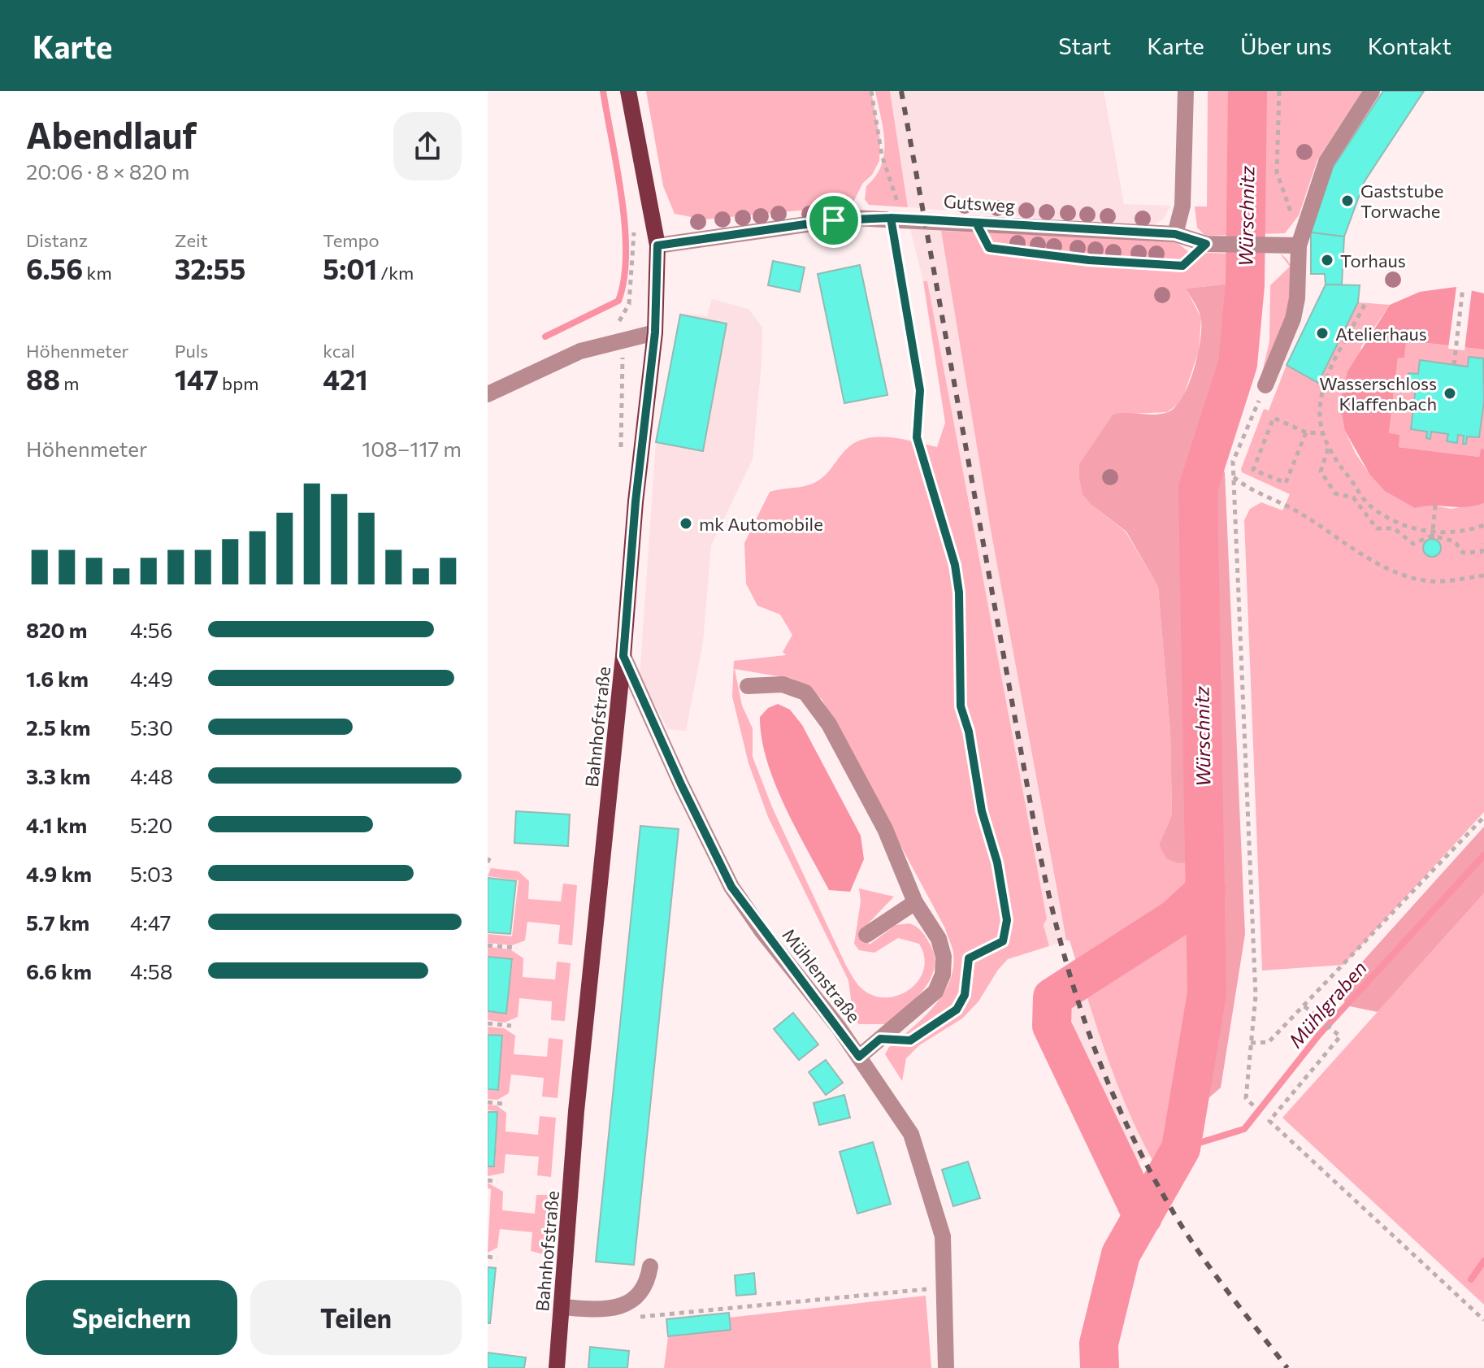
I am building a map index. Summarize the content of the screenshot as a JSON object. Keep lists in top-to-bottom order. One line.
{"streets":{"main road":["Bahnhofstraße"],"street":["Gutsweg","Mühlenstraße"]},"crossings":[["Gutsweg","Bahnhofstraße"],["Bahnhofstraße","Mühlenstraße"]],"water":["Würschnitz","Mühlgraben"],"places":["Gaststube Torwache","Torhaus","Atelierhaus","Wasserschloss Klaffenbach","mk Automobile"],"page":{"header":"Karte","nav":["Start","Karte","Über uns","Kontakt"],"heading":["Abendlauf","20:06 · 8 × 820 m"],"stats":[["Distanz","6.56 km"],["Zeit","32:55"],["Tempo","5:01 /km"],["Höhenmeter","88 m"],["Puls","147 bpm"],["kcal","421"]],"chart":["Höhenmeter","108–117 m"],"list":[{"name":"820 m","note":"4:56"},{"name":"1.6 km","note":"4:49"},{"name":"2.5 km","note":"5:30"},{"name":"3.3 km","note":"4:48"},{"name":"4.1 km","note":"5:20"},{"name":"4.9 km","note":"5:03"},{"name":"5.7 km","note":"4:47"},{"name":"6.6 km","note":"4:58"}],"buttons":["Speichern","Teilen"]}}
